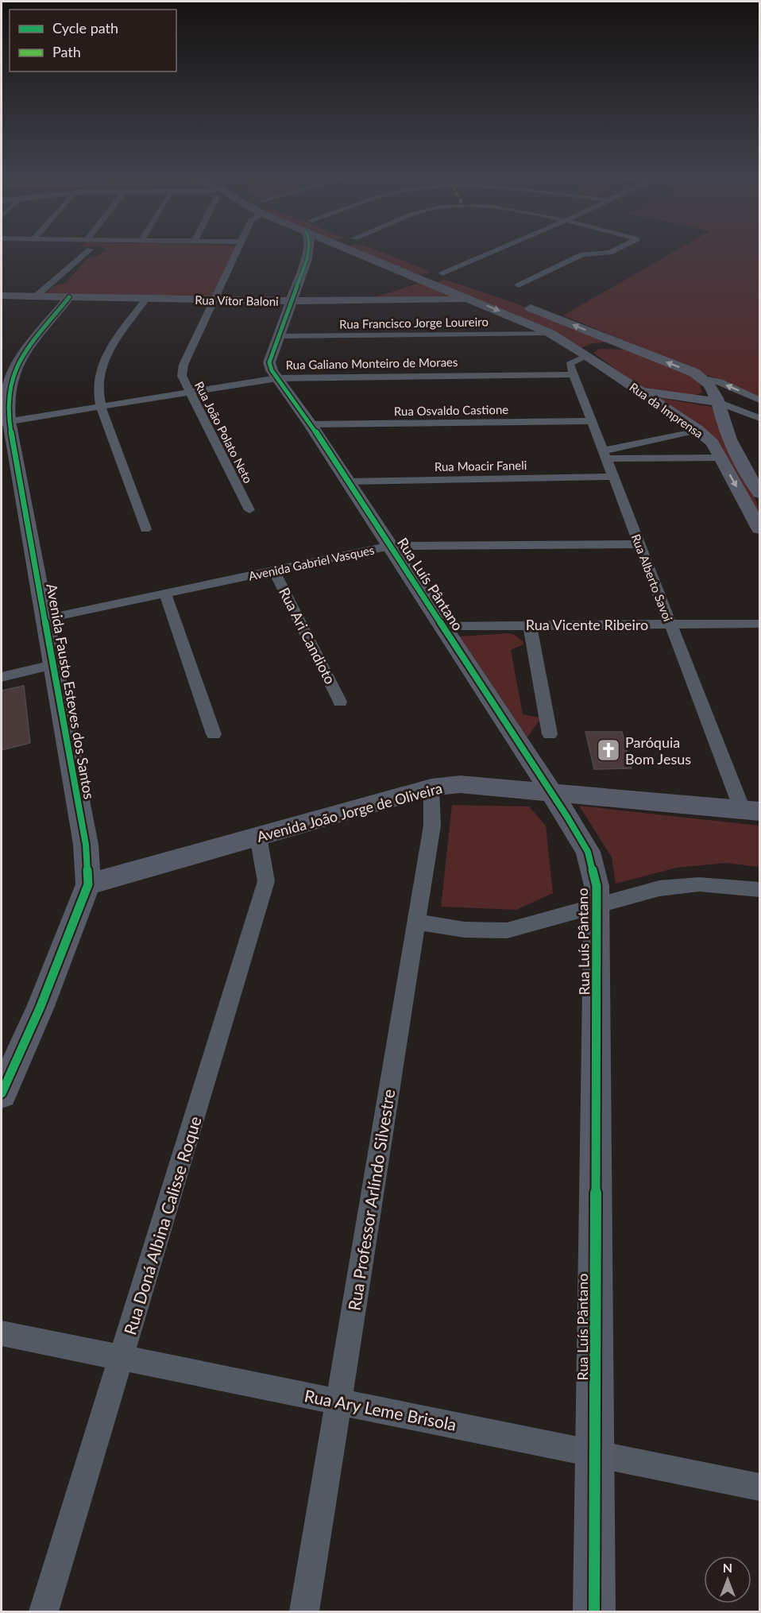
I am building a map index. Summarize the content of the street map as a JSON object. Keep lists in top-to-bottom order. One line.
{"streets":{"street":["Rua Vítor Baloni","Rua Francisco Jorge Loureiro","Rua Galiano Monteiro de Moraes","Rua Osvaldo Castione","Rua da Imprensa","Rua João Polato Neto","Rua Moacir Faneli","Avenida Gabriel Vasques","Rua Alberto Savoi","Rua Luís Pântano","Rua Vicente Ribeiro","Rua Ari Candioto","Avenida Fausto Esteves dos Santos","Avenida João Jorge de Oliveira","Rua Professor Arlíndo Silvestre","Rua Doná Albina Calisse Roque","Rua Ary Leme Brisola"]},"crossings":[["Rua Vítor Baloni","Rua da Imprensa"],["Rua Vítor Baloni","Rua João Polato Neto"],["Rua Vítor Baloni","Rua Luís Pântano"],["Rua Vítor Baloni","Avenida Fausto Esteves dos Santos"],["Rua Francisco Jorge Loureiro","Rua da Imprensa"],["Rua Francisco Jorge Loureiro","Rua Luís Pântano"],["Rua Galiano Monteiro de Moraes","Rua João Polato Neto"],["Rua Galiano Monteiro de Moraes","Rua Alberto Savoi"],["Rua Galiano Monteiro de Moraes","Rua Luís Pântano"],["Rua Galiano Monteiro de Moraes","Avenida Fausto Esteves dos Santos"],["Rua Osvaldo Castione","Rua Alberto Savoi"],["Rua Osvaldo Castione","Rua Luís Pântano"],["Rua da Imprensa","Rua Luís Pântano"],["Rua Moacir Faneli","Rua Alberto Savoi"],["Rua Moacir Faneli","Rua Luís Pântano"],["Avenida Gabriel Vasques","Rua Alberto Savoi"],["Avenida Gabriel Vasques","Rua Luís Pântano"],["Avenida Gabriel Vasques","Rua Ari Candioto"],["Avenida Gabriel Vasques","Avenida Fausto Esteves dos Santos"],["Rua Alberto Savoi","Rua Vicente Ribeiro"],["Rua Alberto Savoi","Avenida João Jorge de Oliveira"],["Rua Luís Pântano","Rua Vicente Ribeiro"],["Rua Luís Pântano","Avenida João Jorge de Oliveira"],["Rua Luís Pântano","Rua Ary Leme Brisola"],["Avenida Fausto Esteves dos Santos","Avenida João Jorge de Oliveira"],["Avenida João Jorge de Oliveira","Rua Professor Arlíndo Silvestre"],["Avenida João Jorge de Oliveira","Rua Doná Albina Calisse Roque"],["Rua Professor Arlíndo Silvestre","Rua Ary Leme Brisola"],["Rua Doná Albina Calisse Roque","Rua Ary Leme Brisola"]],"places":{"church":["Paróquia Bom Jesus"]},"legend":["Cycle path","Path"],"north":"top"}
